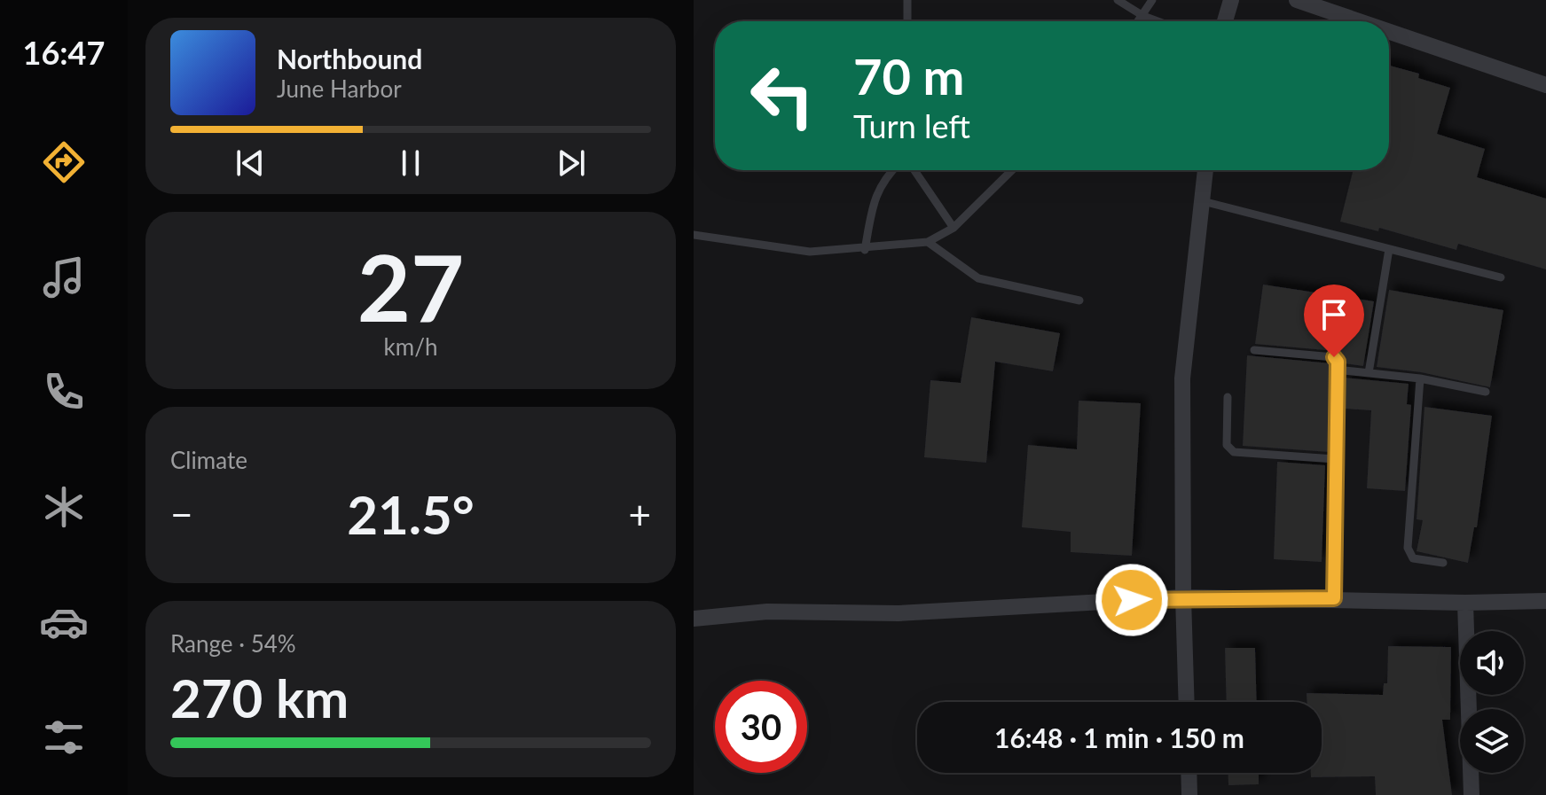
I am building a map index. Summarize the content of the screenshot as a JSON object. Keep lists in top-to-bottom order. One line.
{"page":{"tabs":"16:47","turn":["70 m","Turn left"],"song":["Northbound","June Harbor"],"tile":[["27","km/h"],"Climate",["Range · 54%","270 km"]],"heat":["−","21.5°","+"],"limit":"30","trip":"16:48 · 1 min · 150 m"}}
